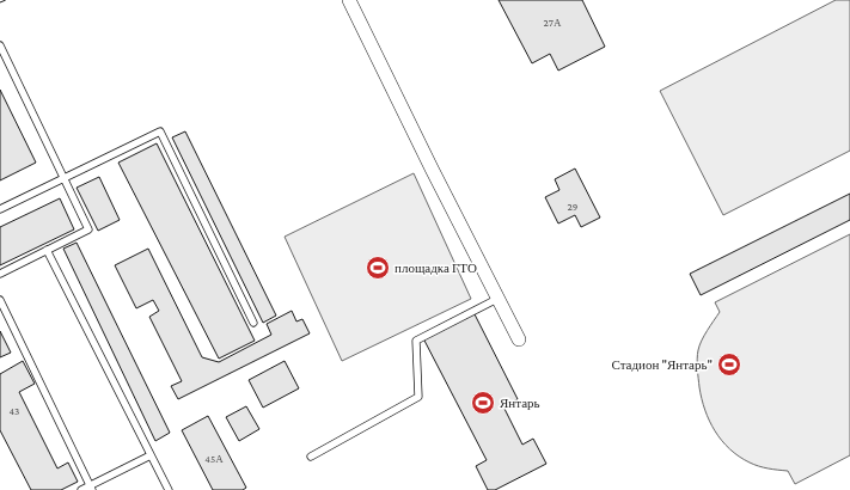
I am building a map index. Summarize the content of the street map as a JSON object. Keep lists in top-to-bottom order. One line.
{"places":{"sports":["площадка ГТО","Стадион \"Янтарь\"","Янтарь"]},"house_numbers":["27А","29","43","45А"]}
